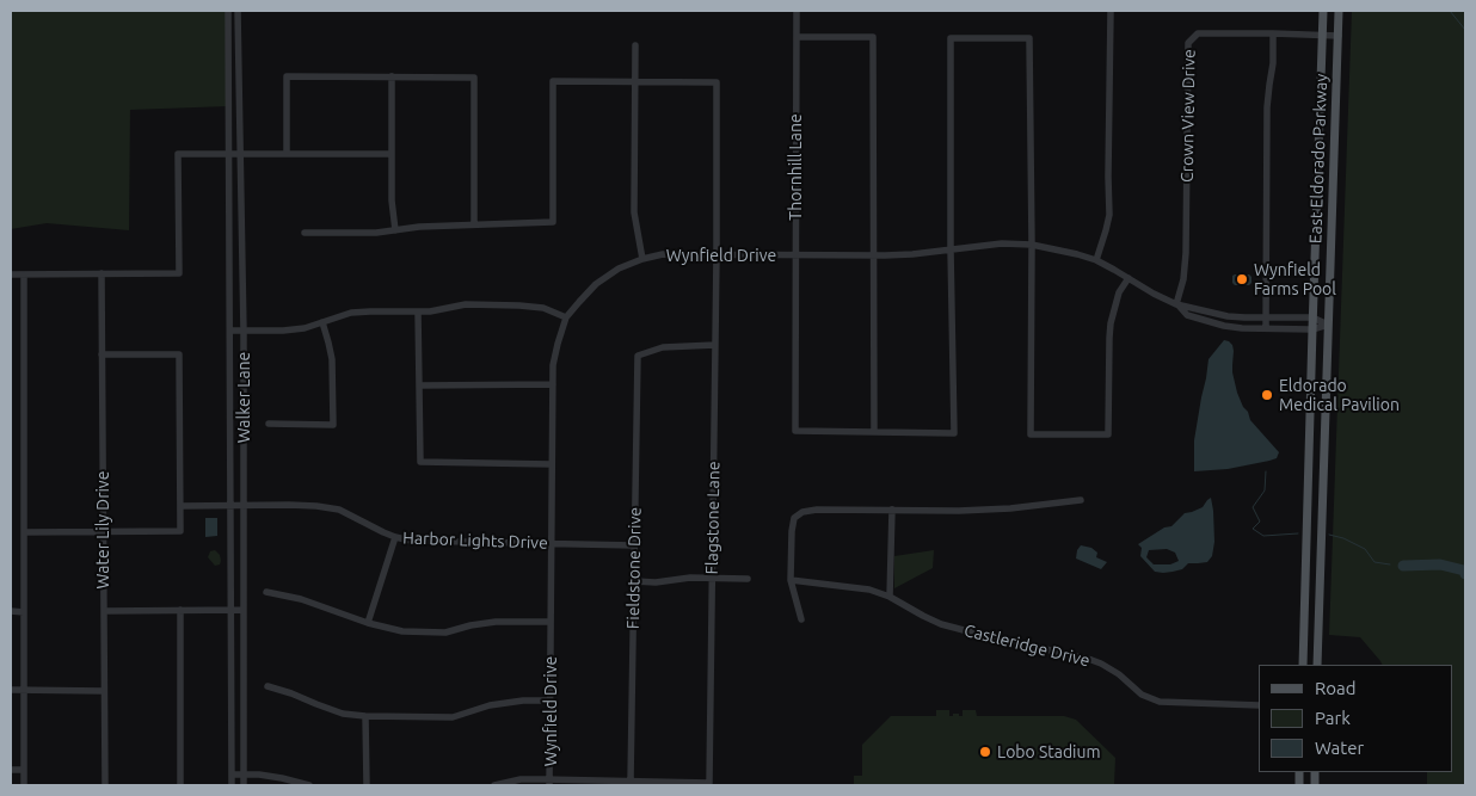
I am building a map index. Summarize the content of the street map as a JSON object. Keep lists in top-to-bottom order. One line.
{"streets":{"main road":["East Eldorado Parkway"],"street":["Crown View Drive","Thornhill Lane","Wynfield Drive","Walker Lane","Flagstone Lane","Water Lily Drive","Harbor Lights Drive","Fieldstone Drive","Castleridge Drive"]},"crossings":[["Crown View Drive","East Eldorado Parkway"],["Crown View Drive","Wynfield Drive"],["East Eldorado Parkway","Wynfield Drive"],["Thornhill Lane","Wynfield Drive"],["Wynfield Drive","Flagstone Lane"],["Wynfield Drive","Harbor Lights Drive"],["Walker Lane","Harbor Lights Drive"],["Flagstone Lane","Fieldstone Drive"],["Harbor Lights Drive","Fieldstone Drive"]],"places":["Wynfield Farms Pool","Eldorado Medical Pavilion","Lobo Stadium"],"legend":["Road","Park","Water"]}
